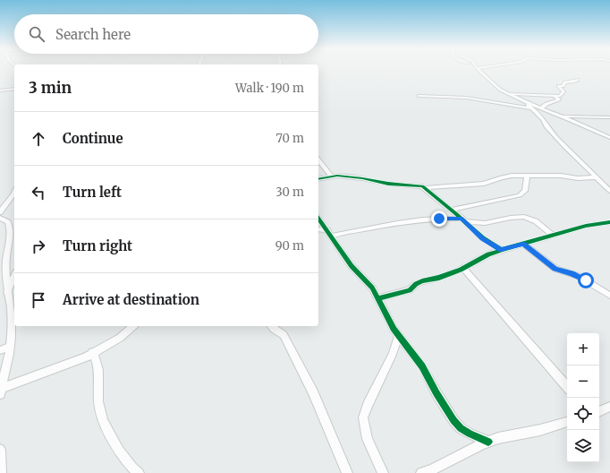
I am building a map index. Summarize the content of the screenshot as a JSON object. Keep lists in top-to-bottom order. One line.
{"page":{"search":"Search here","heading":["3 min","Walk · 190 m"],"list":[["Continue","70 m"],["Turn left","30 m"],["Turn right","90 m"],"Arrive at destination"],"map_buttons":["+","−"]}}
